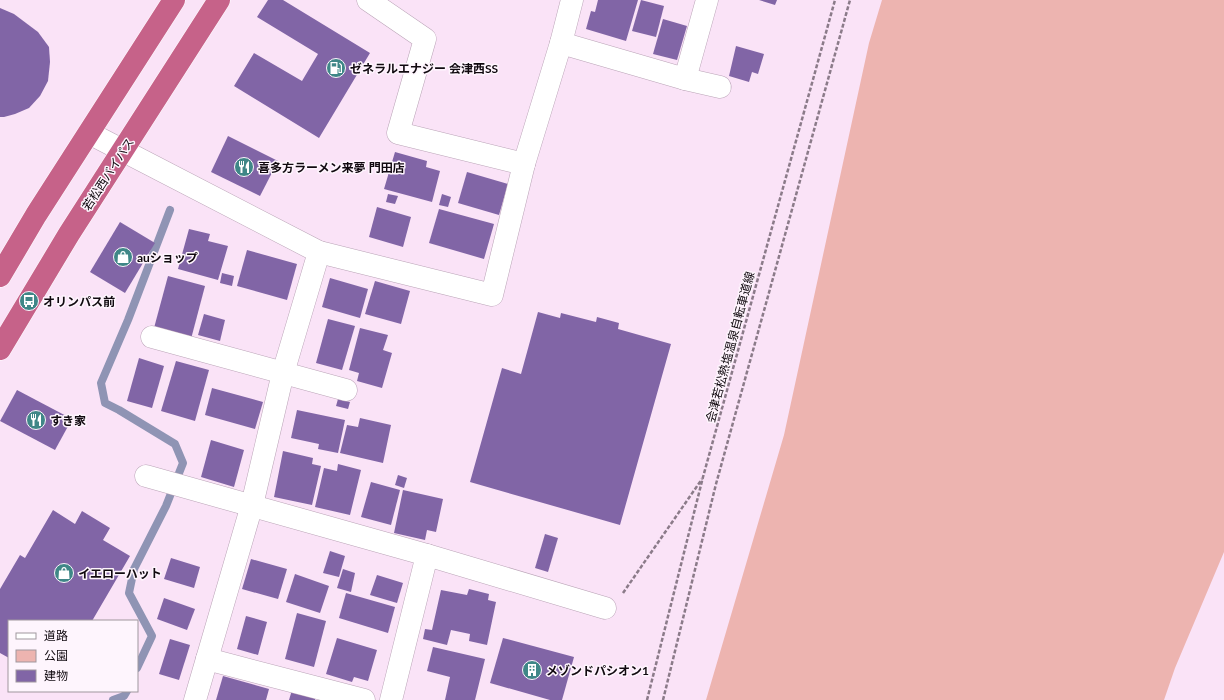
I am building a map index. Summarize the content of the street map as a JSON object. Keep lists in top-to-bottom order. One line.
{"streets":{"highway":["若松西バイパス"],"path":["会津若松熱塩温泉自転車道線"]},"places":{"fuel station":["ゼネラルエナジー 会津西SS"],"restaurant":["喜多方ラーメン来夢 門田店","すき家"],"shop":["auショップ","イエローハット"],"bus stop":["オリンパス前"],"building":["メゾンドパシオン1"]},"legend":["道路","公園","建物"]}
